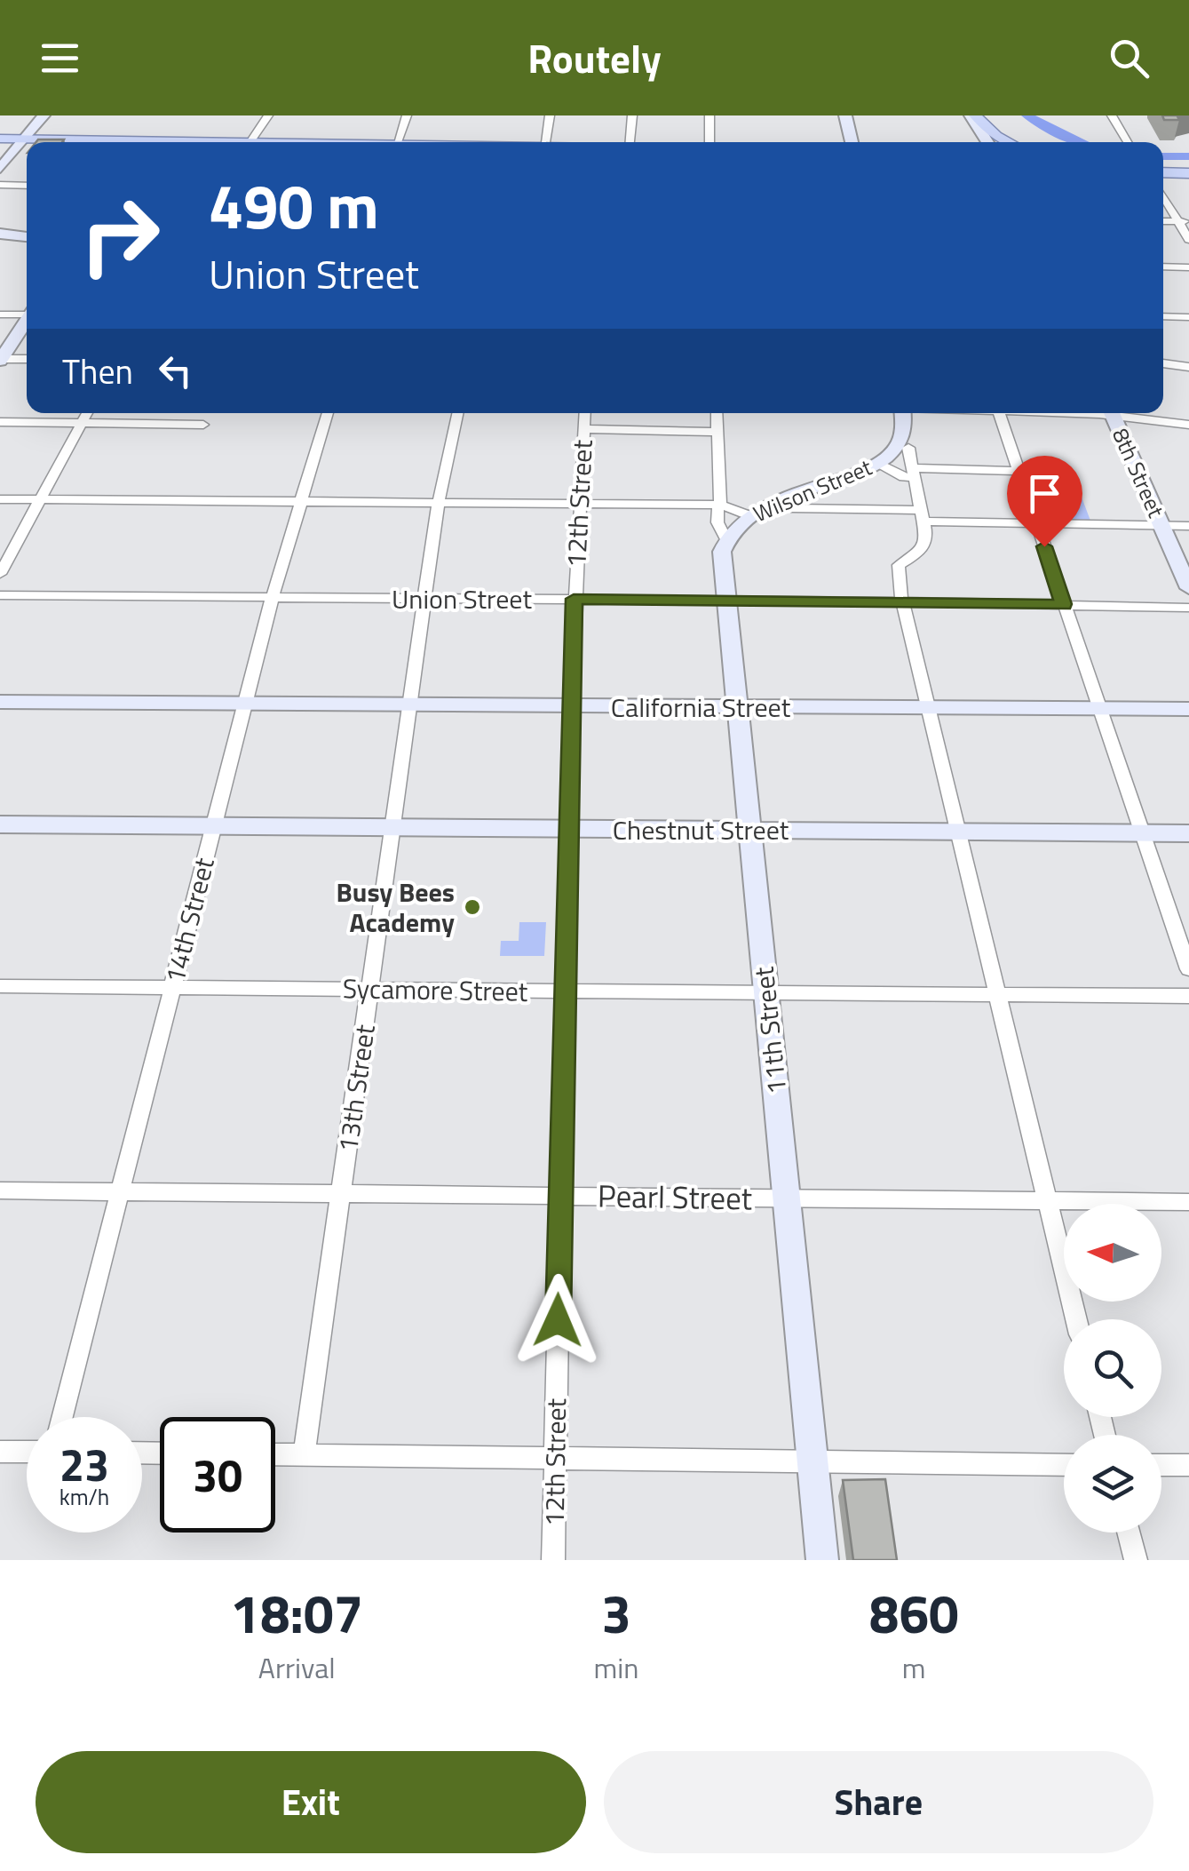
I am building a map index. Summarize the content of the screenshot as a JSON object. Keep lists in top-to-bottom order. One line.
{"streets":{"street":["8th Street","Wilson Street","12th Street","Union Street","California Street","Chestnut Street","14th Street","Sycamore Street","11th Street","13th Street","Pearl Street"]},"crossings":[["Wilson Street","11th Street"],["12th Street","Union Street"],["12th Street","California Street"],["12th Street","Chestnut Street"],["12th Street","Sycamore Street"],["12th Street","Pearl Street"],["Union Street","14th Street"],["Union Street","11th Street"],["Union Street","13th Street"],["California Street","14th Street"],["California Street","11th Street"],["California Street","13th Street"],["Chestnut Street","14th Street"],["Chestnut Street","11th Street"],["Chestnut Street","13th Street"],["14th Street","Sycamore Street"],["14th Street","Pearl Street"],["Sycamore Street","11th Street"],["Sycamore Street","13th Street"],["11th Street","Pearl Street"],["13th Street","Pearl Street"]],"places":["Busy Bees Academy"],"north":"left","page":{"header":"Routely","turn":["490 m","Union Street"],"then":"Then","speed":"23 km/h","limit":"30","eta":["18:07","Arrival","3","min","860","m"],"buttons":["Exit","Share"]}}
